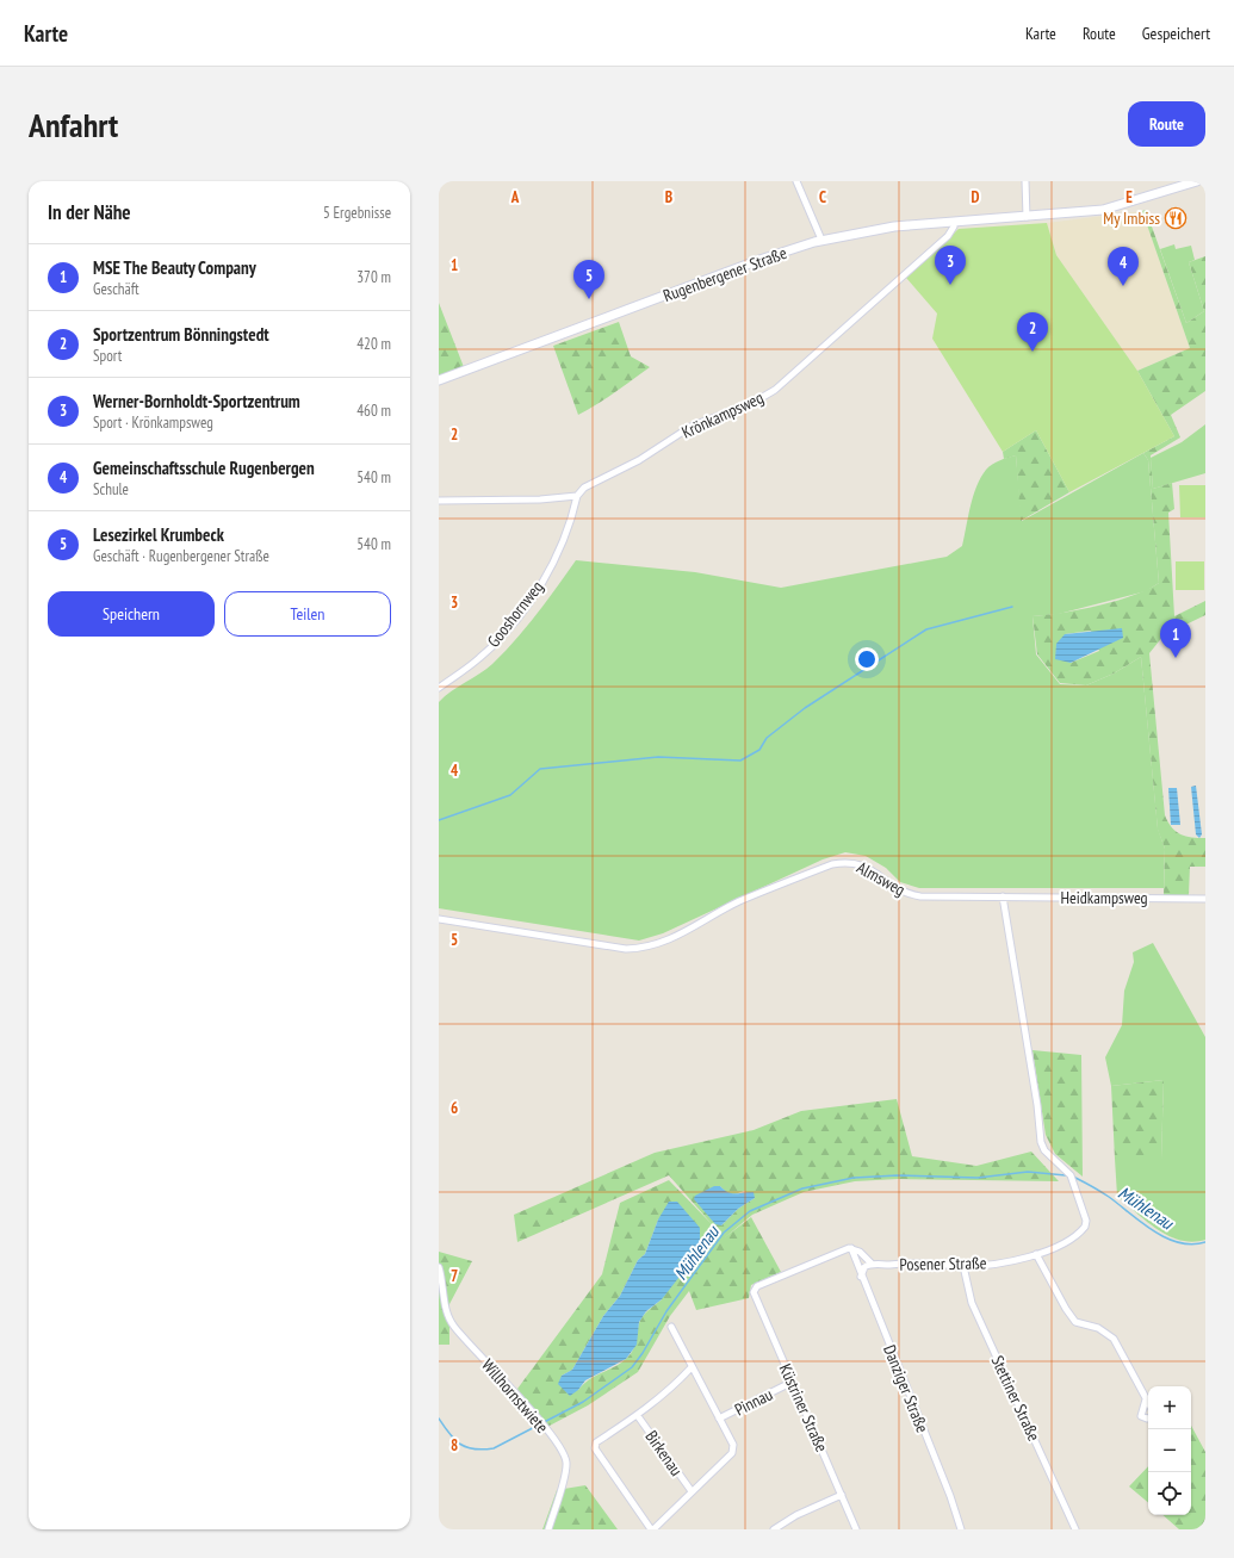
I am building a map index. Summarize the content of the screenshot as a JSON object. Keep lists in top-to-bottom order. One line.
{"streets":{"main road":["Rugenbergener Straße"],"street":["Krönkampsweg","Gooshornweg","Almsweg","Heidkampsweg","Posener Straße","Danziger Straße","Willhornstwiete","Stettiner Straße","Pinnau","Küstriner Straße","Birkenau"]},"crossings":[["Rugenbergener Straße","Krönkampsweg"],["Krönkampsweg","Gooshornweg"],["Almsweg","Heidkampsweg"],["Almsweg","Posener Straße"],["Heidkampsweg","Posener Straße"],["Posener Straße","Stettiner Straße"],["Danziger Straße","Küstriner Straße"]],"water":["Mühlenau"],"places":{"restaurant":["My Imbiss"]},"page":{"header":"Karte","nav":["Karte","Route","Gespeichert"],"buttons":["Route",["Speichern","Teilen"]],"title":"Anfahrt","heading":["In der Nähe","5 Ergebnisse"],"list":[{"mark":"1","name":"MSE The Beauty Company","note":"Geschäft","value":"370 m"},{"mark":"2","name":"Sportzentrum Bönningstedt","note":"Sport","value":"420 m"},{"mark":"3","name":"Werner-Bornholdt-Sportzentrum","note":"Sport · Krönkampsweg","value":"460 m"},{"mark":"4","name":"Gemeinschaftsschule Rugenbergen","note":"Schule","value":"540 m"},{"mark":"5","name":"Lesezirkel Krumbeck","note":"Geschäft · Rugenbergener Straße","value":"540 m"}],"pins":["3","4","5","2","1"],"map_buttons":["+","−"]},"grid":{"columns":["A","B","C","D","E"],"rows":["1","2","3","4","5","6","7","8"]}}
